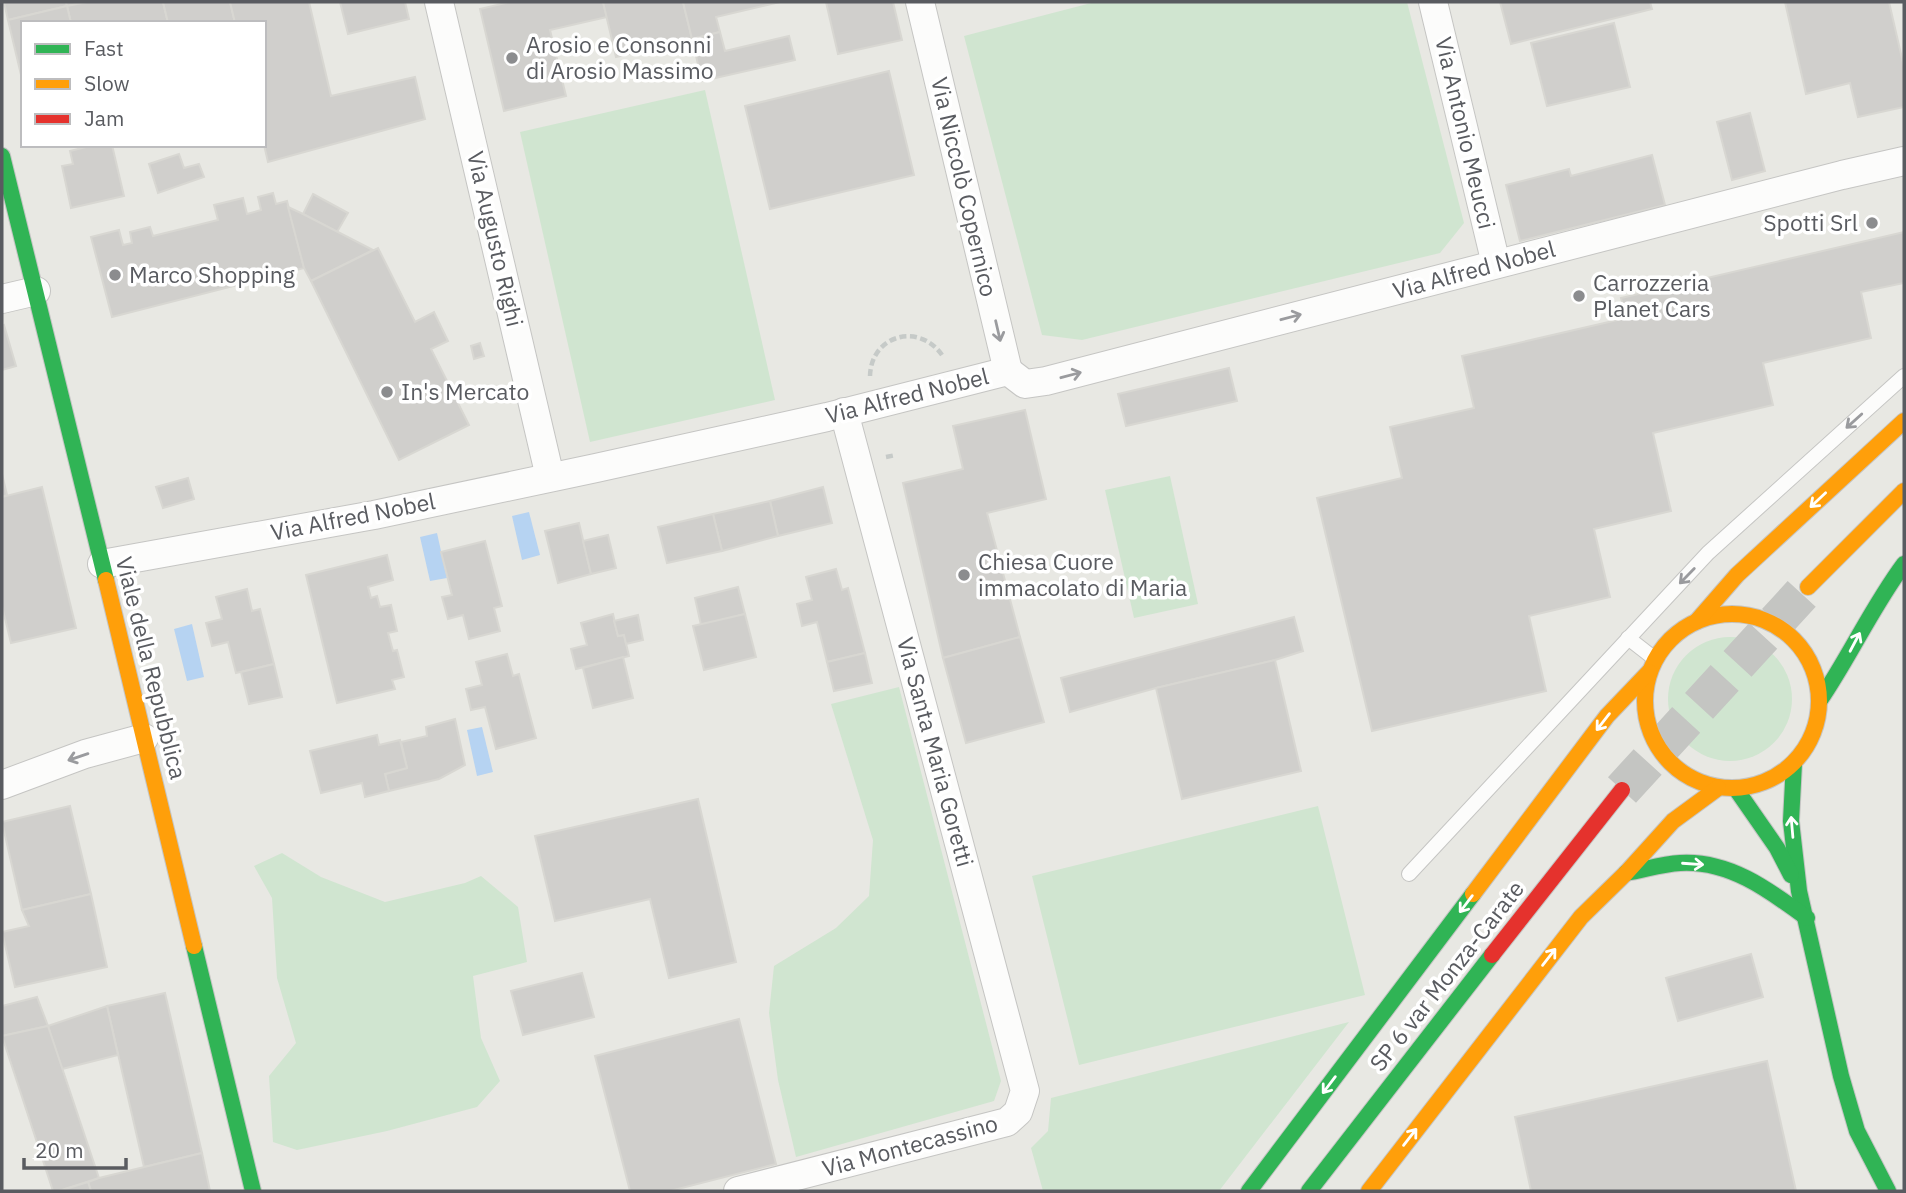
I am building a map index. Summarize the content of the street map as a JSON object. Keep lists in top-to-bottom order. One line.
{"streets":{"street":["Via Antonio Meucci","Via Niccolò Copernico","Via Augusto Righi","Via Alfred Nobel","Viale della Repubblica","Via Santa Maria Goretti","SP 6 var Monza-Carate","Via Montecassino"]},"crossings":[["Via Antonio Meucci","Via Alfred Nobel"],["Via Niccolò Copernico","Via Alfred Nobel"],["Via Augusto Righi","Via Alfred Nobel"],["Via Alfred Nobel","Viale della Repubblica"],["Via Alfred Nobel","Via Santa Maria Goretti"],["Via Santa Maria Goretti","Via Montecassino"]],"one_way":["Via Niccolò Copernico"],"places":["Arosio e Consonni di Arosio Massimo","Spotti Srl","Marco Shopping","Carrozzeria Planet Cars","In's Mercato","Chiesa Cuore immacolato di Maria"],"legend":["Fast","Slow","Jam"],"scale_bar":"20 m"}
